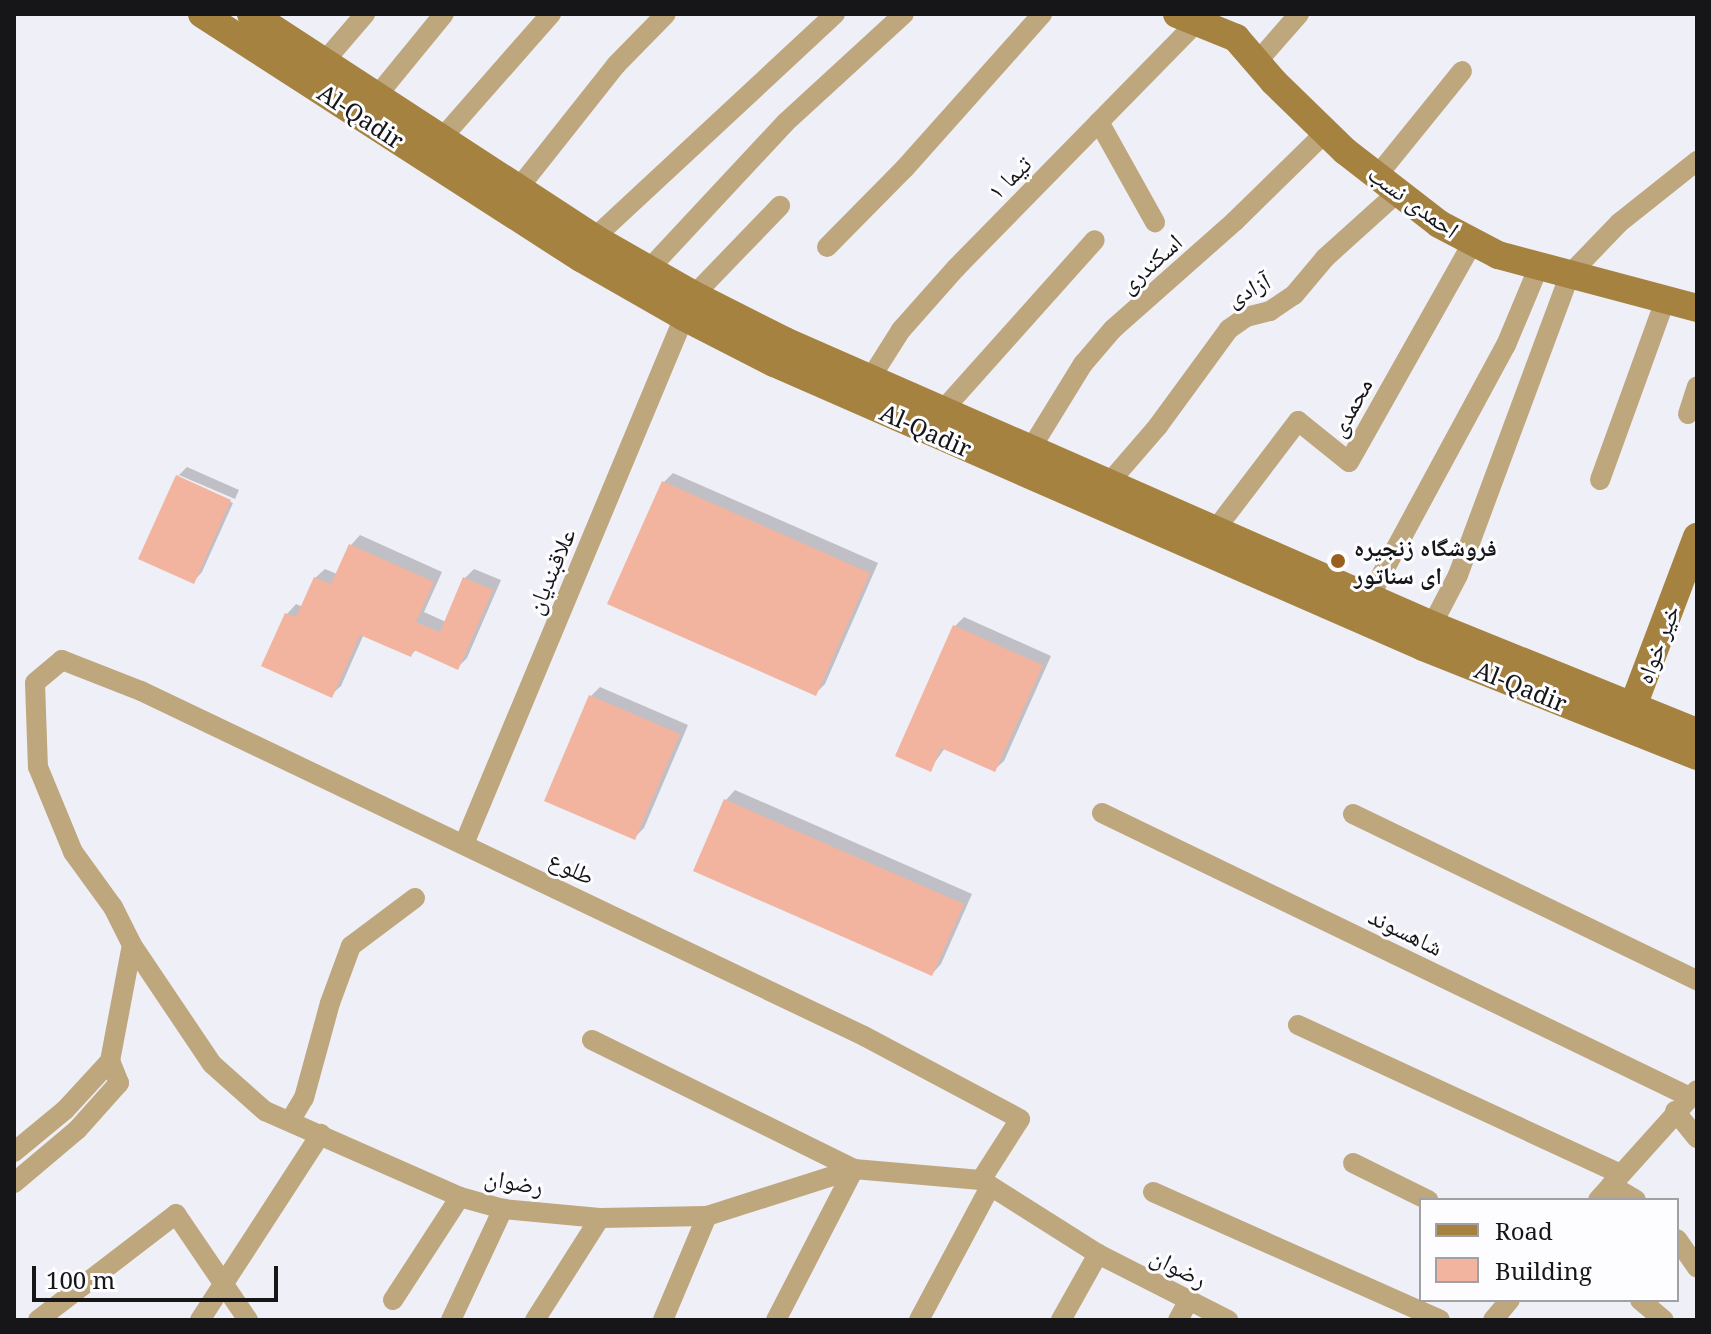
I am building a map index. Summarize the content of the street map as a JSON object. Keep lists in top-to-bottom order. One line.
{"streets":{"main road":["Al-Qadir","احمدی نسب","خیر خواه"],"street":["تیما ۱","اسکندری","آزادی","محمدی","علاقبندیان","طلوع","شاهسوند","رضوان"]},"crossings":[["Al-Qadir","تیما ۱"],["Al-Qadir","اسکندری"],["Al-Qadir","آزادی"],["Al-Qadir","محمدی"],["Al-Qadir","علاقبندیان"],["Al-Qadir","خیر خواه"],["تیما ۱","احمدی نسب"],["احمدی نسب","اسکندری"],["احمدی نسب","آزادی"],["احمدی نسب","محمدی"],["علاقبندیان","طلوع"],["طلوع","رضوان"]],"places":["فروشگاه زنجیره ای سناتور"],"legend":["Road","Building"],"scale_bar":"100 m"}
